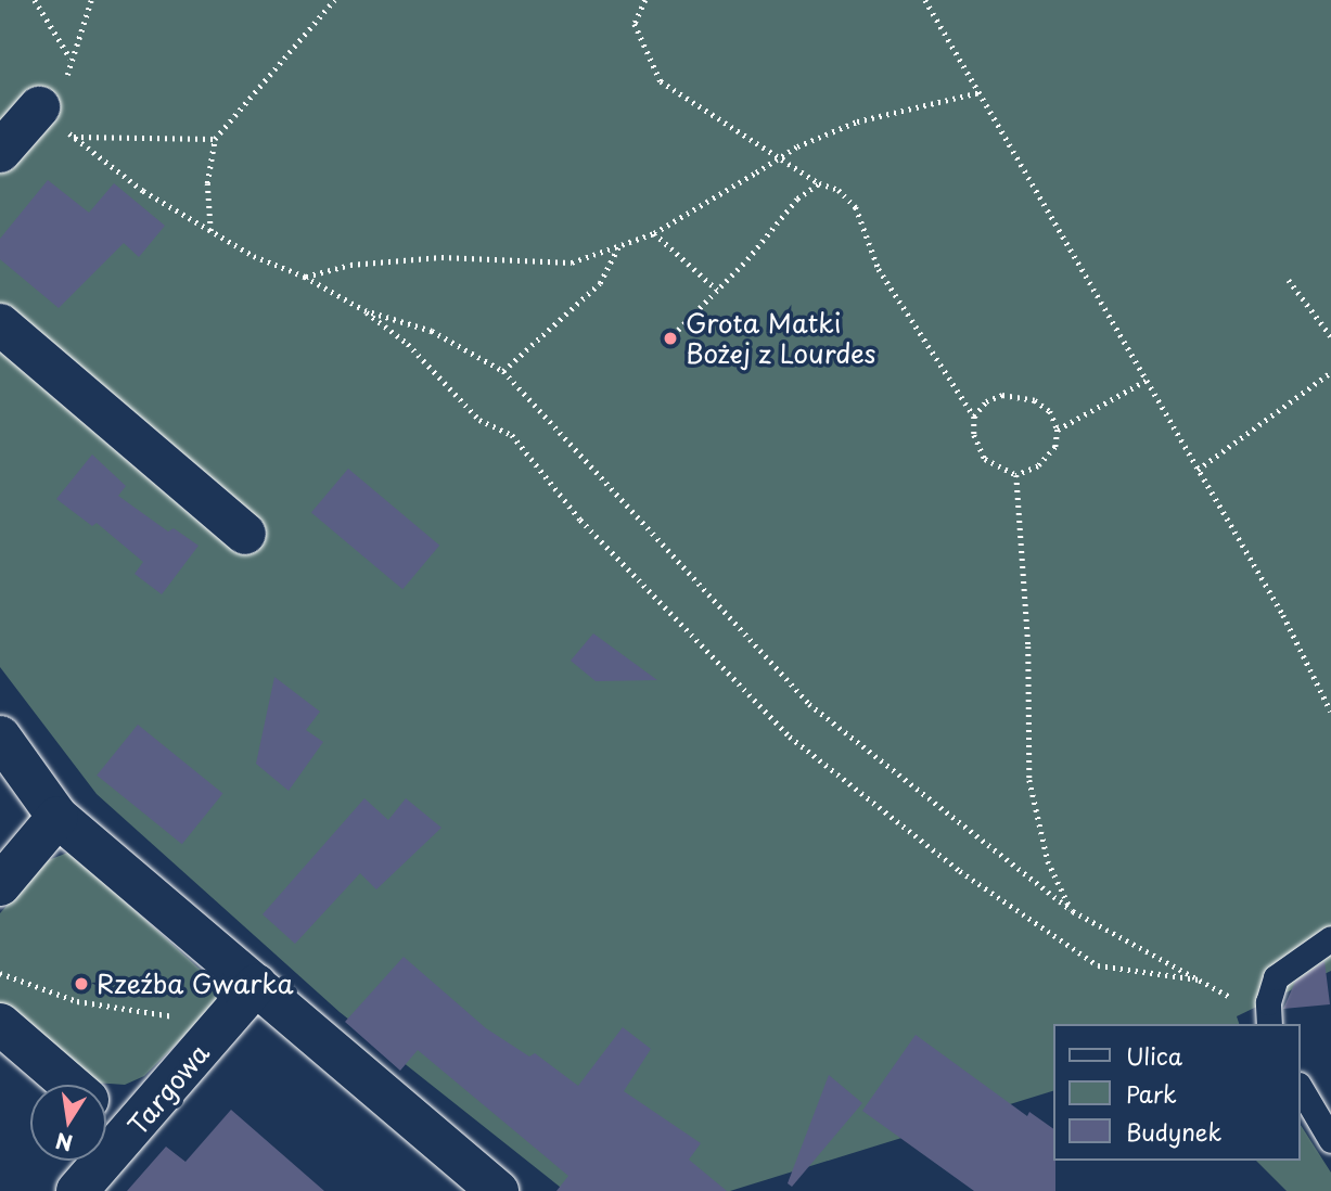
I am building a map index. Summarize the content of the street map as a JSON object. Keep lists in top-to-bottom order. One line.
{"streets":{"street":["Targowa"]},"places":["Grota Matki Bożej z Lourdes","Rzeźba Gwarka"],"legend":["Ulica","Park","Budynek"],"north":"bottom"}
